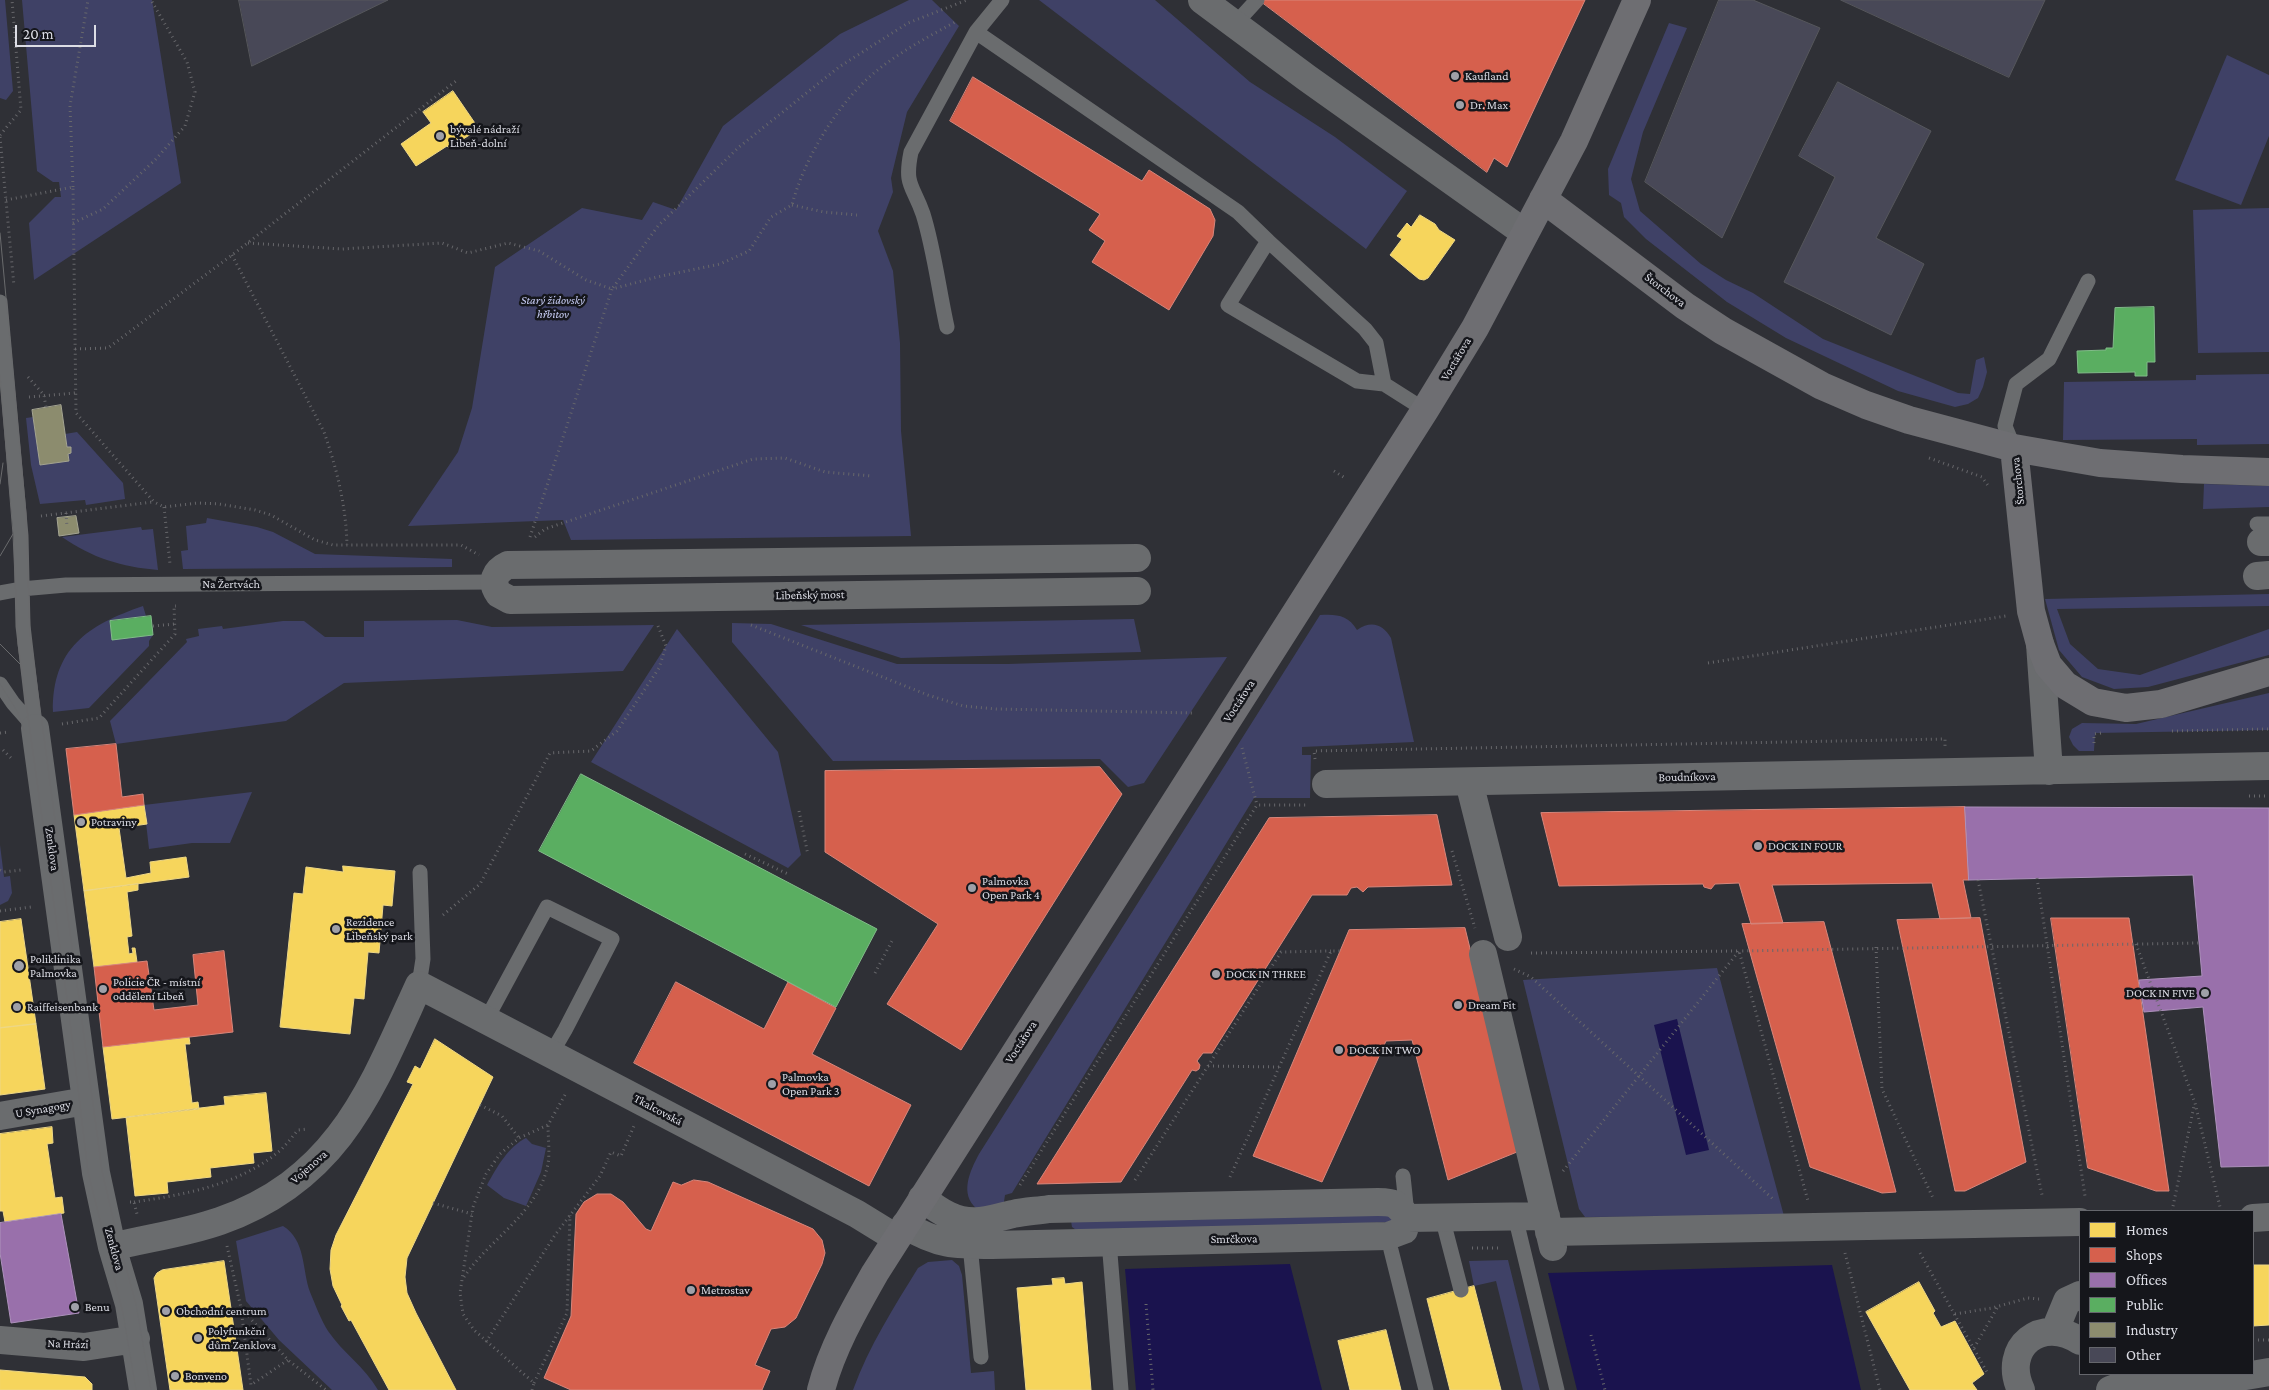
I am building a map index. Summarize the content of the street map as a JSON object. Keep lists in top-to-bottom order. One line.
{"streets":{"main road":["Štorchova","Voctářova"],"street":["Libeňský most","Boudníkova","Zenklova","U Synagogy","Tkalcovská","Vojenova","Smrčkova","Na Hrázi"],"lane":["Na Žertvách"]},"crossings":[["Štorchova","Voctářova"],["Štorchova","Boudníkova"],["Voctářova","Tkalcovská"],["Voctářova","Smrčkova"],["Na Žertvách","Libeňský most"],["Na Žertvách","Zenklova"],["Zenklova","U Synagogy"],["Zenklova","Vojenova"],["Zenklova","Na Hrázi"],["Tkalcovská","Vojenova"],["Tkalcovská","Smrčkova"]],"parks":["Starý židovský hřbitov"],"places":["Kaufland","Dr. Max","bývalé nádraží Libeň-dolní","Potraviny","DOCK IN FOUR","Palmovka Open Park 4","Rezidence Libeňský park","Poliklinika Palmovka","DOCK IN THREE","Policie ČR - místní oddělení Libeň","DOCK IN FIVE","Dream Fit","Raiffeisenbank","DOCK IN TWO","Palmovka Open Park 3","Metrostav","Benu","Obchodní centrum","Polyfunkční dům Zenklova","Bonveno"],"legend":["Homes","Shops","Offices","Public","Industry","Other"],"scale_bar":"20 m"}
